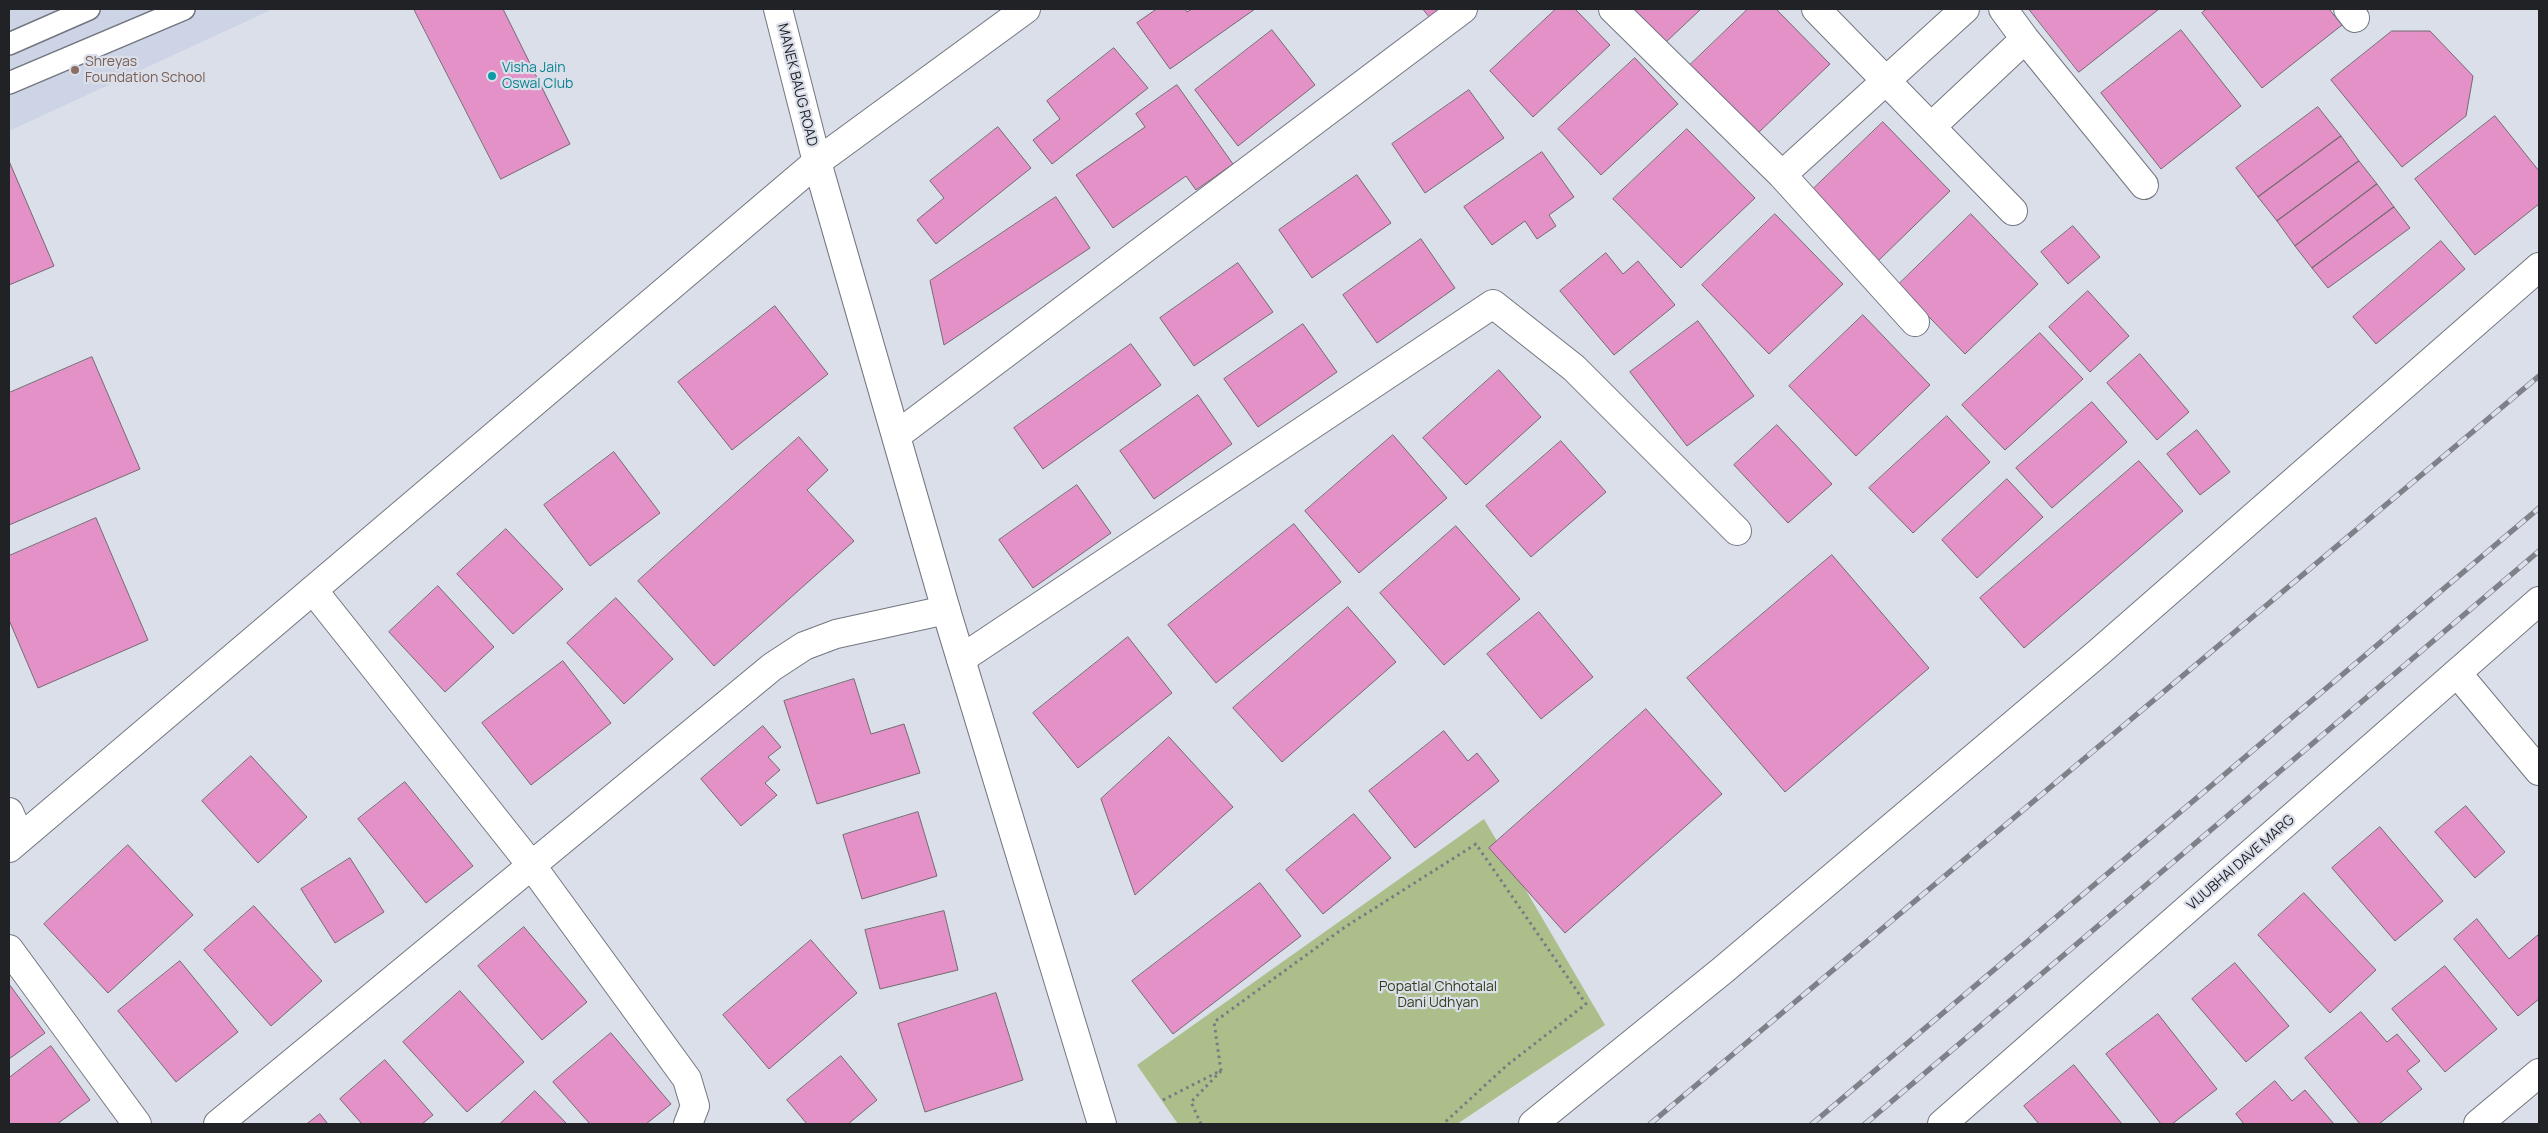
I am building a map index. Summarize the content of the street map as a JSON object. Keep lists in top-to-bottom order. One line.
{"streets":{"street":["MANEK BAUG ROAD","VIJUBHAI DAVE MARG"]},"parks":["Popatlal Chhotalal Dani Udhyan"],"places":["Shreyas Foundation School","Visha Jain Oswal Club"]}
